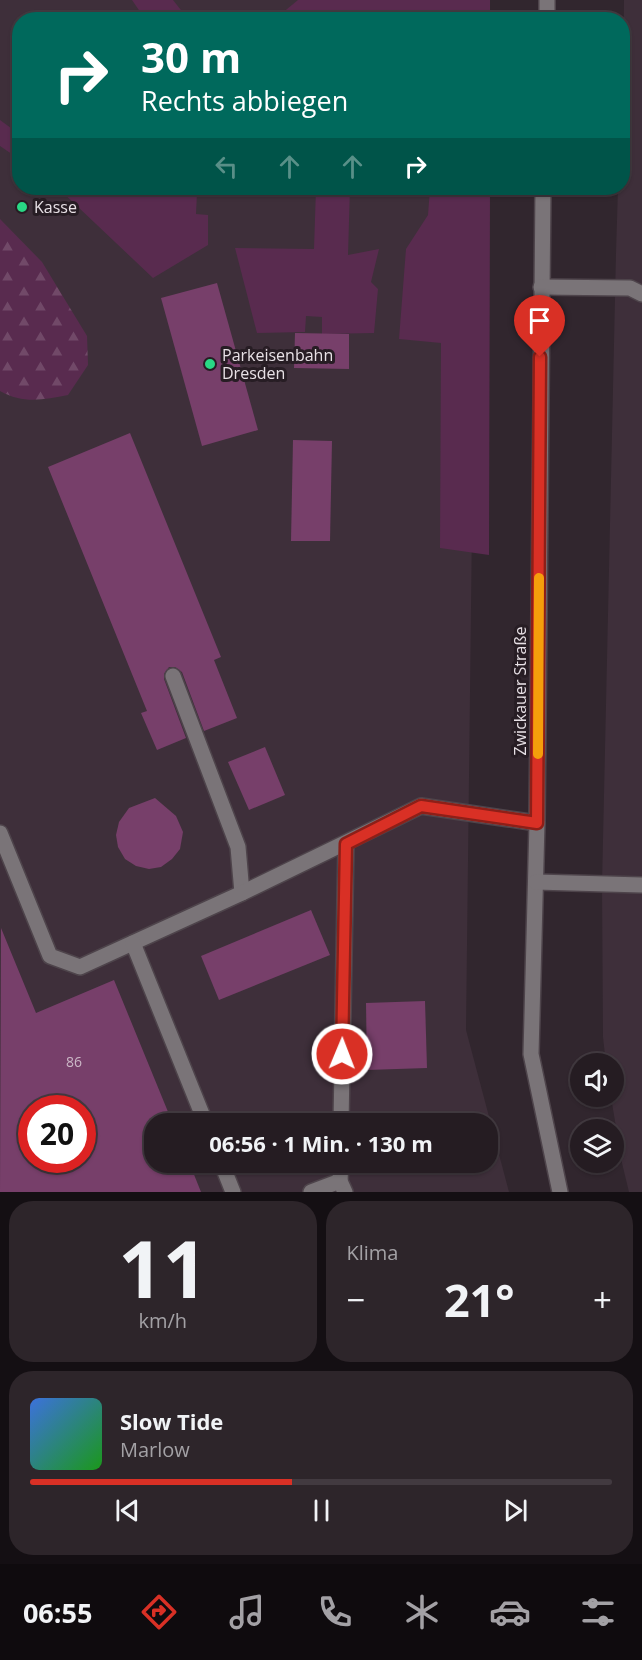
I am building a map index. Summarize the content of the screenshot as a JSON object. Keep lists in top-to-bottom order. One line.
{"streets":{"street":["Zwickauer Straße"]},"places":["Kasse","Parkeisenbahn Dresden"],"house_numbers":["86"],"page":{"turn":["30 m","Rechts abbiegen"],"limit":"20","trip":"06:56 · 1 Min. · 130 m","tile":[["11","km/h"],"Klima"],"heat":["−","21°","+"],"song":["Slow Tide","Marlow"],"tabs":"06:55"}}
